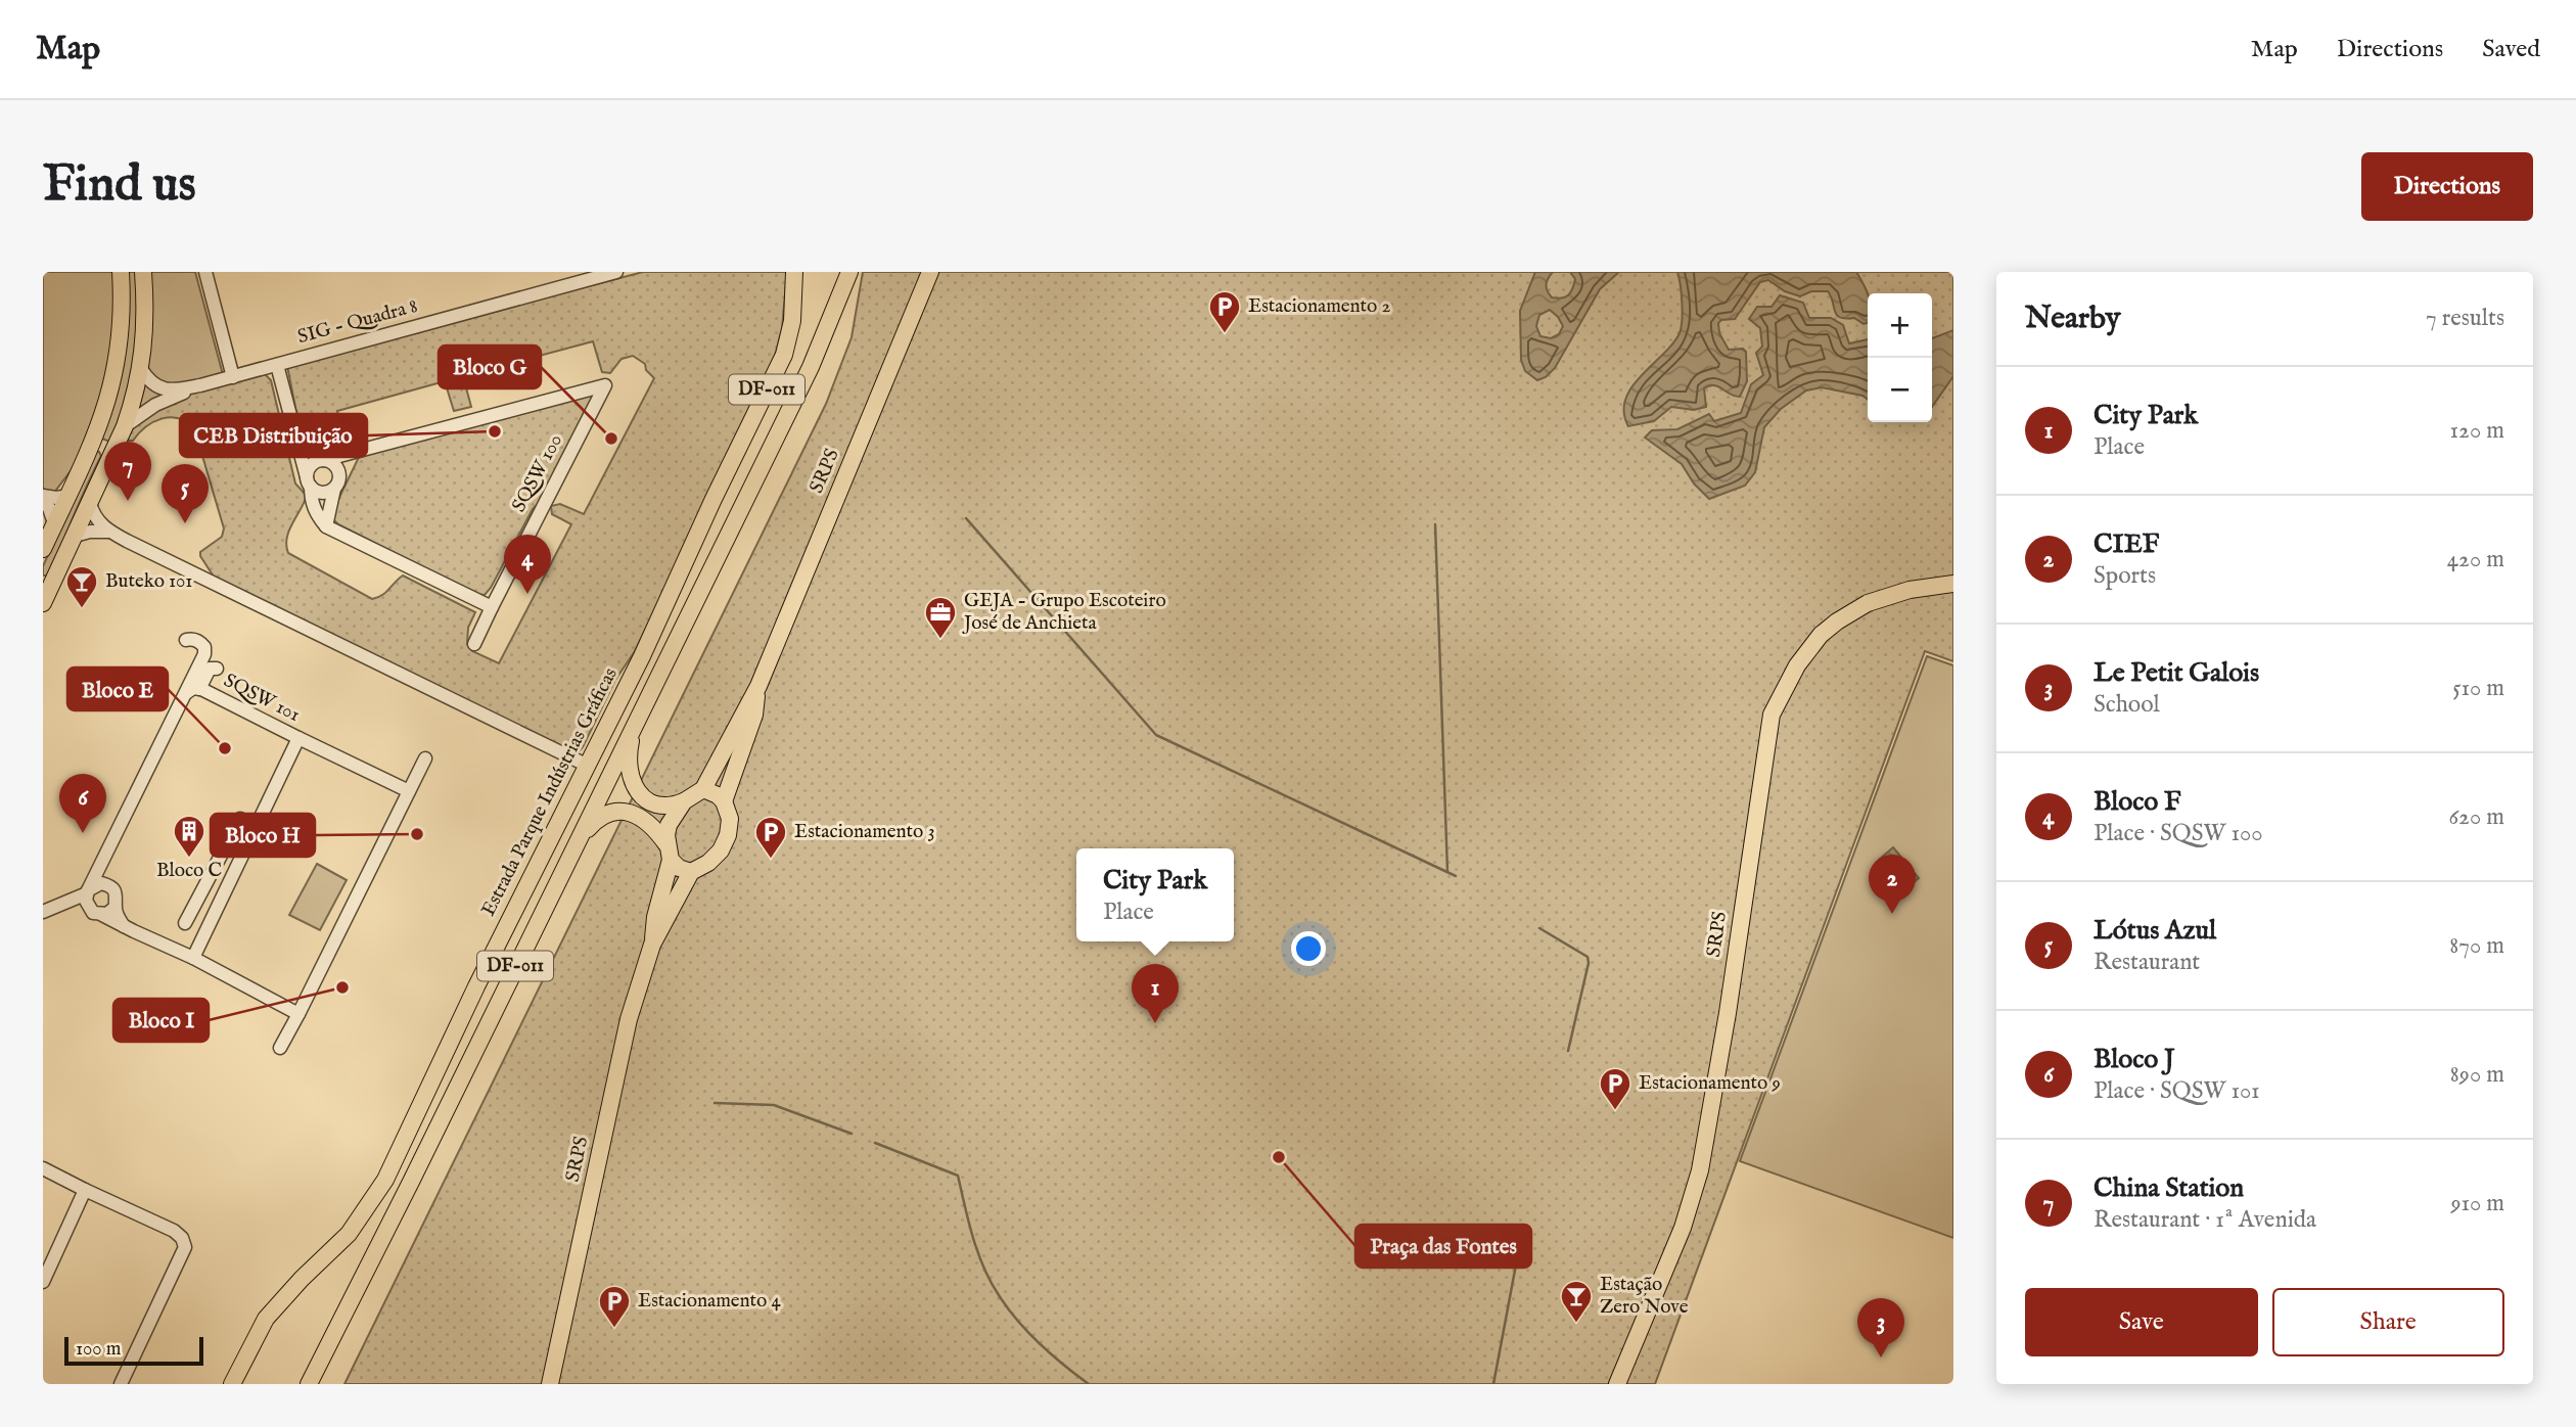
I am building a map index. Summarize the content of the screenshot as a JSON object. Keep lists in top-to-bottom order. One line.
{"streets":{"main road":["DF-011","SRPS","Estrada Parque Indústrias Gráficas"],"street":["SIG - Quadra 8","SQSW 100","SQSW 101"]},"places":{"parking":["Estacionamento 2","Estacionamento 3","Estacionamento 9","Estacionamento 4"],"other":["CEB Distribuição","Bloco G","Bloco E","Bloco H","Bloco I","Praça das Fontes"],"bar":["Buteko 101","Estação Zero Nove"],"office":["GEJA - Grupo Escoteiro José de Anchieta"],"building":["Bloco C"]},"scale_bar":"100 m","page":{"header":"Map","nav":["Map","Directions","Saved"],"buttons":["Directions",["Save","Share"]],"title":"Find us","heading":["Nearby","7 results"],"map_buttons":["+","−"],"list":[{"mark":"1","name":"City Park","note":"Place","value":"120 m"},{"mark":"2","name":"CIEF","note":"Sports","value":"420 m"},{"mark":"3","name":"Le Petit Galois","note":"School","value":"510 m"},{"mark":"4","name":"Bloco F","note":"Place · SQSW 100","value":"620 m"},{"mark":"5","name":"Lótus Azul","note":"Restaurant","value":"870 m"},{"mark":"6","name":"Bloco J","note":"Place · SQSW 101","value":"890 m"},{"mark":"7","name":"China Station","note":"Restaurant · 1ª Avenida","value":"910 m"}],"pins":["7","5","4","6","2","1","3"],"popup":["City Park","Place"],"scale":"100 m"}}
